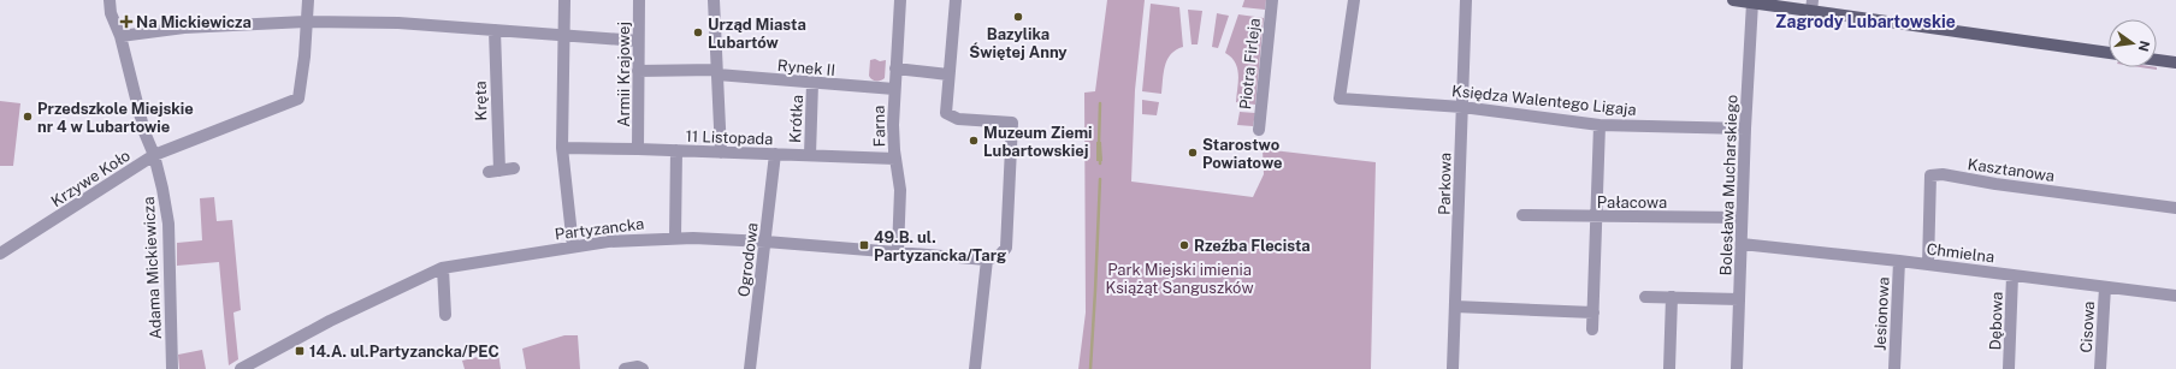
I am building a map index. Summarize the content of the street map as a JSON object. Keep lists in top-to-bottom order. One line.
{"streets":{"street":["Piotra Firleja","Rynek II","Armii Krajowej","Księdza Walentego Ligaja","Kręta","Krótka","Farna","11 Listopada","Kasztanowa","Krzywe Koło","Parkowa","Bolesława Mucharskiego","Pałacowa","Partyzancka","Chmielna","Ogrodowa","Adama Mickiewicza","Jesionowa","Dębowa","Cisowa"]},"crossings":[["Rynek II","Armii Krajowej"],["Rynek II","Krótka"],["Rynek II","Farna"],["Armii Krajowej","11 Listopada"],["Księdza Walentego Ligaja","Parkowa"],["Księdza Walentego Ligaja","Bolesława Mucharskiego"],["Krótka","11 Listopada"],["Farna","11 Listopada"],["Farna","Partyzancka"],["11 Listopada","Ogrodowa"],["Kasztanowa","Chmielna"],["Krzywe Koło","Adama Mickiewicza"],["Bolesława Mucharskiego","Pałacowa"],["Bolesława Mucharskiego","Chmielna"],["Partyzancka","Ogrodowa"],["Chmielna","Jesionowa"],["Chmielna","Dębowa"],["Chmielna","Cisowa"]],"districts":["Zagrody Lubartowskie"],"parks":["Park Miejski imienia Książąt Sanguszków"],"places":{"other":["Bazylika Świętej Anny","Urząd Miasta Lubartów","Przedszkole Miejskie nr 4 w Lubartowie","Muzeum Ziemi Lubartowskiej","Starostwo Powiatowe","Rzeźba Flecista"],"health":["Na Mickiewicza"],"transit":["49.B. ul. Partyzancka/Targ","14.A. ul.Partyzancka/PEC"]},"north":"right"}
